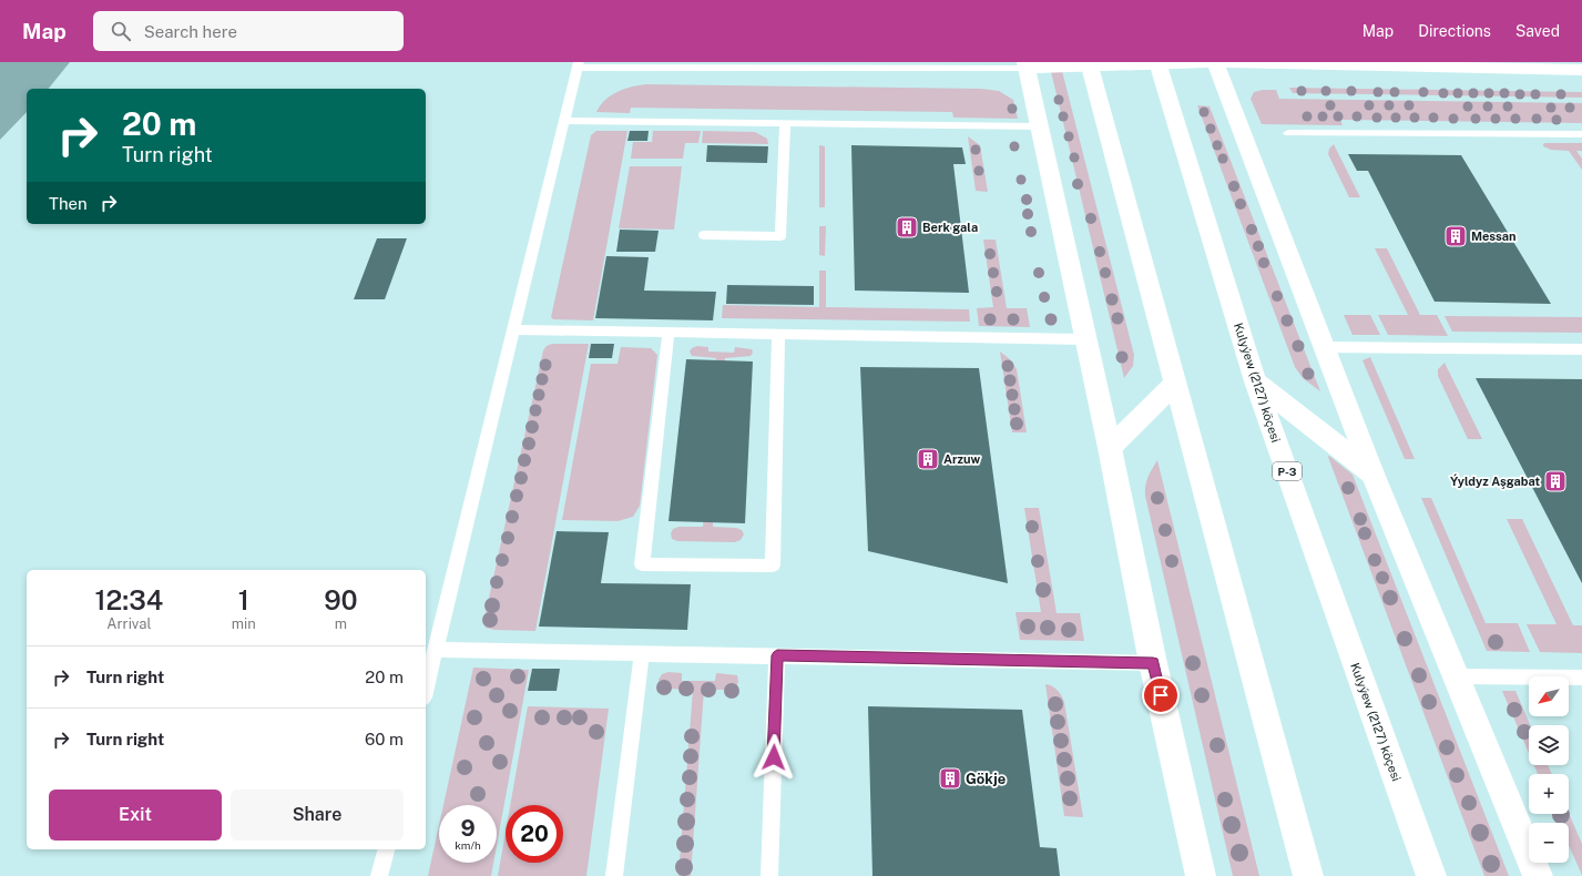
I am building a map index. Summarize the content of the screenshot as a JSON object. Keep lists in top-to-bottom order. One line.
{"streets":{"main road":["Kulyýew (2127) köçesi","P-3"]},"places":{"building":["Berk gala","Messan","Arzuw","Ýyldyz Aşgabat","Gökje"]},"north":"bottom left","page":{"header":"Map","search":"Search here","nav":["Map","Directions","Saved"],"turn":["20 m","Turn right"],"then":"Then","eta":["12:34","Arrival","1","min","90","m"],"list":[{"name":"Turn right","value":"20 m"},{"name":"Turn right","value":"60 m"}],"map_buttons":["+","−"],"buttons":["Exit","Share"],"speed":"9 km/h","limit":"20"}}
